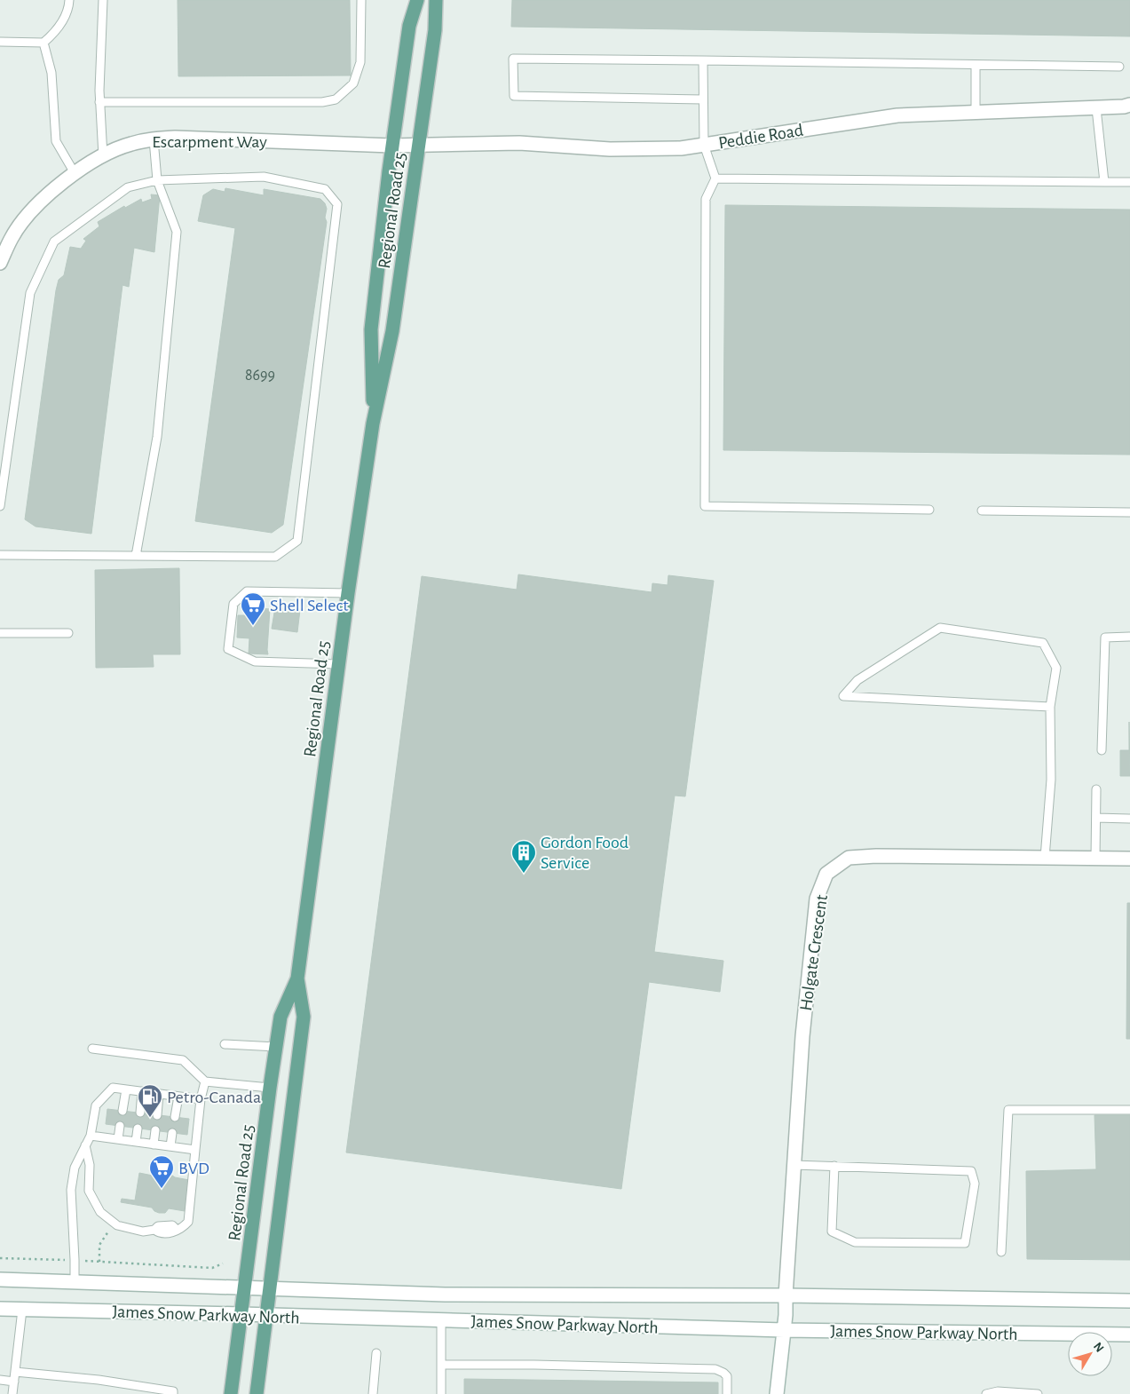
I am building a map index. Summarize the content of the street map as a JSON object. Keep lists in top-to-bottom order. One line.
{"streets":{"main road":["Peddie Road","Escarpment Way","Regional Road 25","Holgate Crescent","James Snow Parkway North"]},"crossings":[["Peddie Road","Escarpment Way"],["Peddie Road","Regional Road 25"],["Escarpment Way","Regional Road 25"],["Regional Road 25","James Snow Parkway North"],["Holgate Crescent","James Snow Parkway North"]],"places":{"supermarket":["Shell Select","BVD"],"building":["Gordon Food Service"],"fuel station":["Petro-Canada"]},"house_numbers":["8699"],"north":"top right"}
